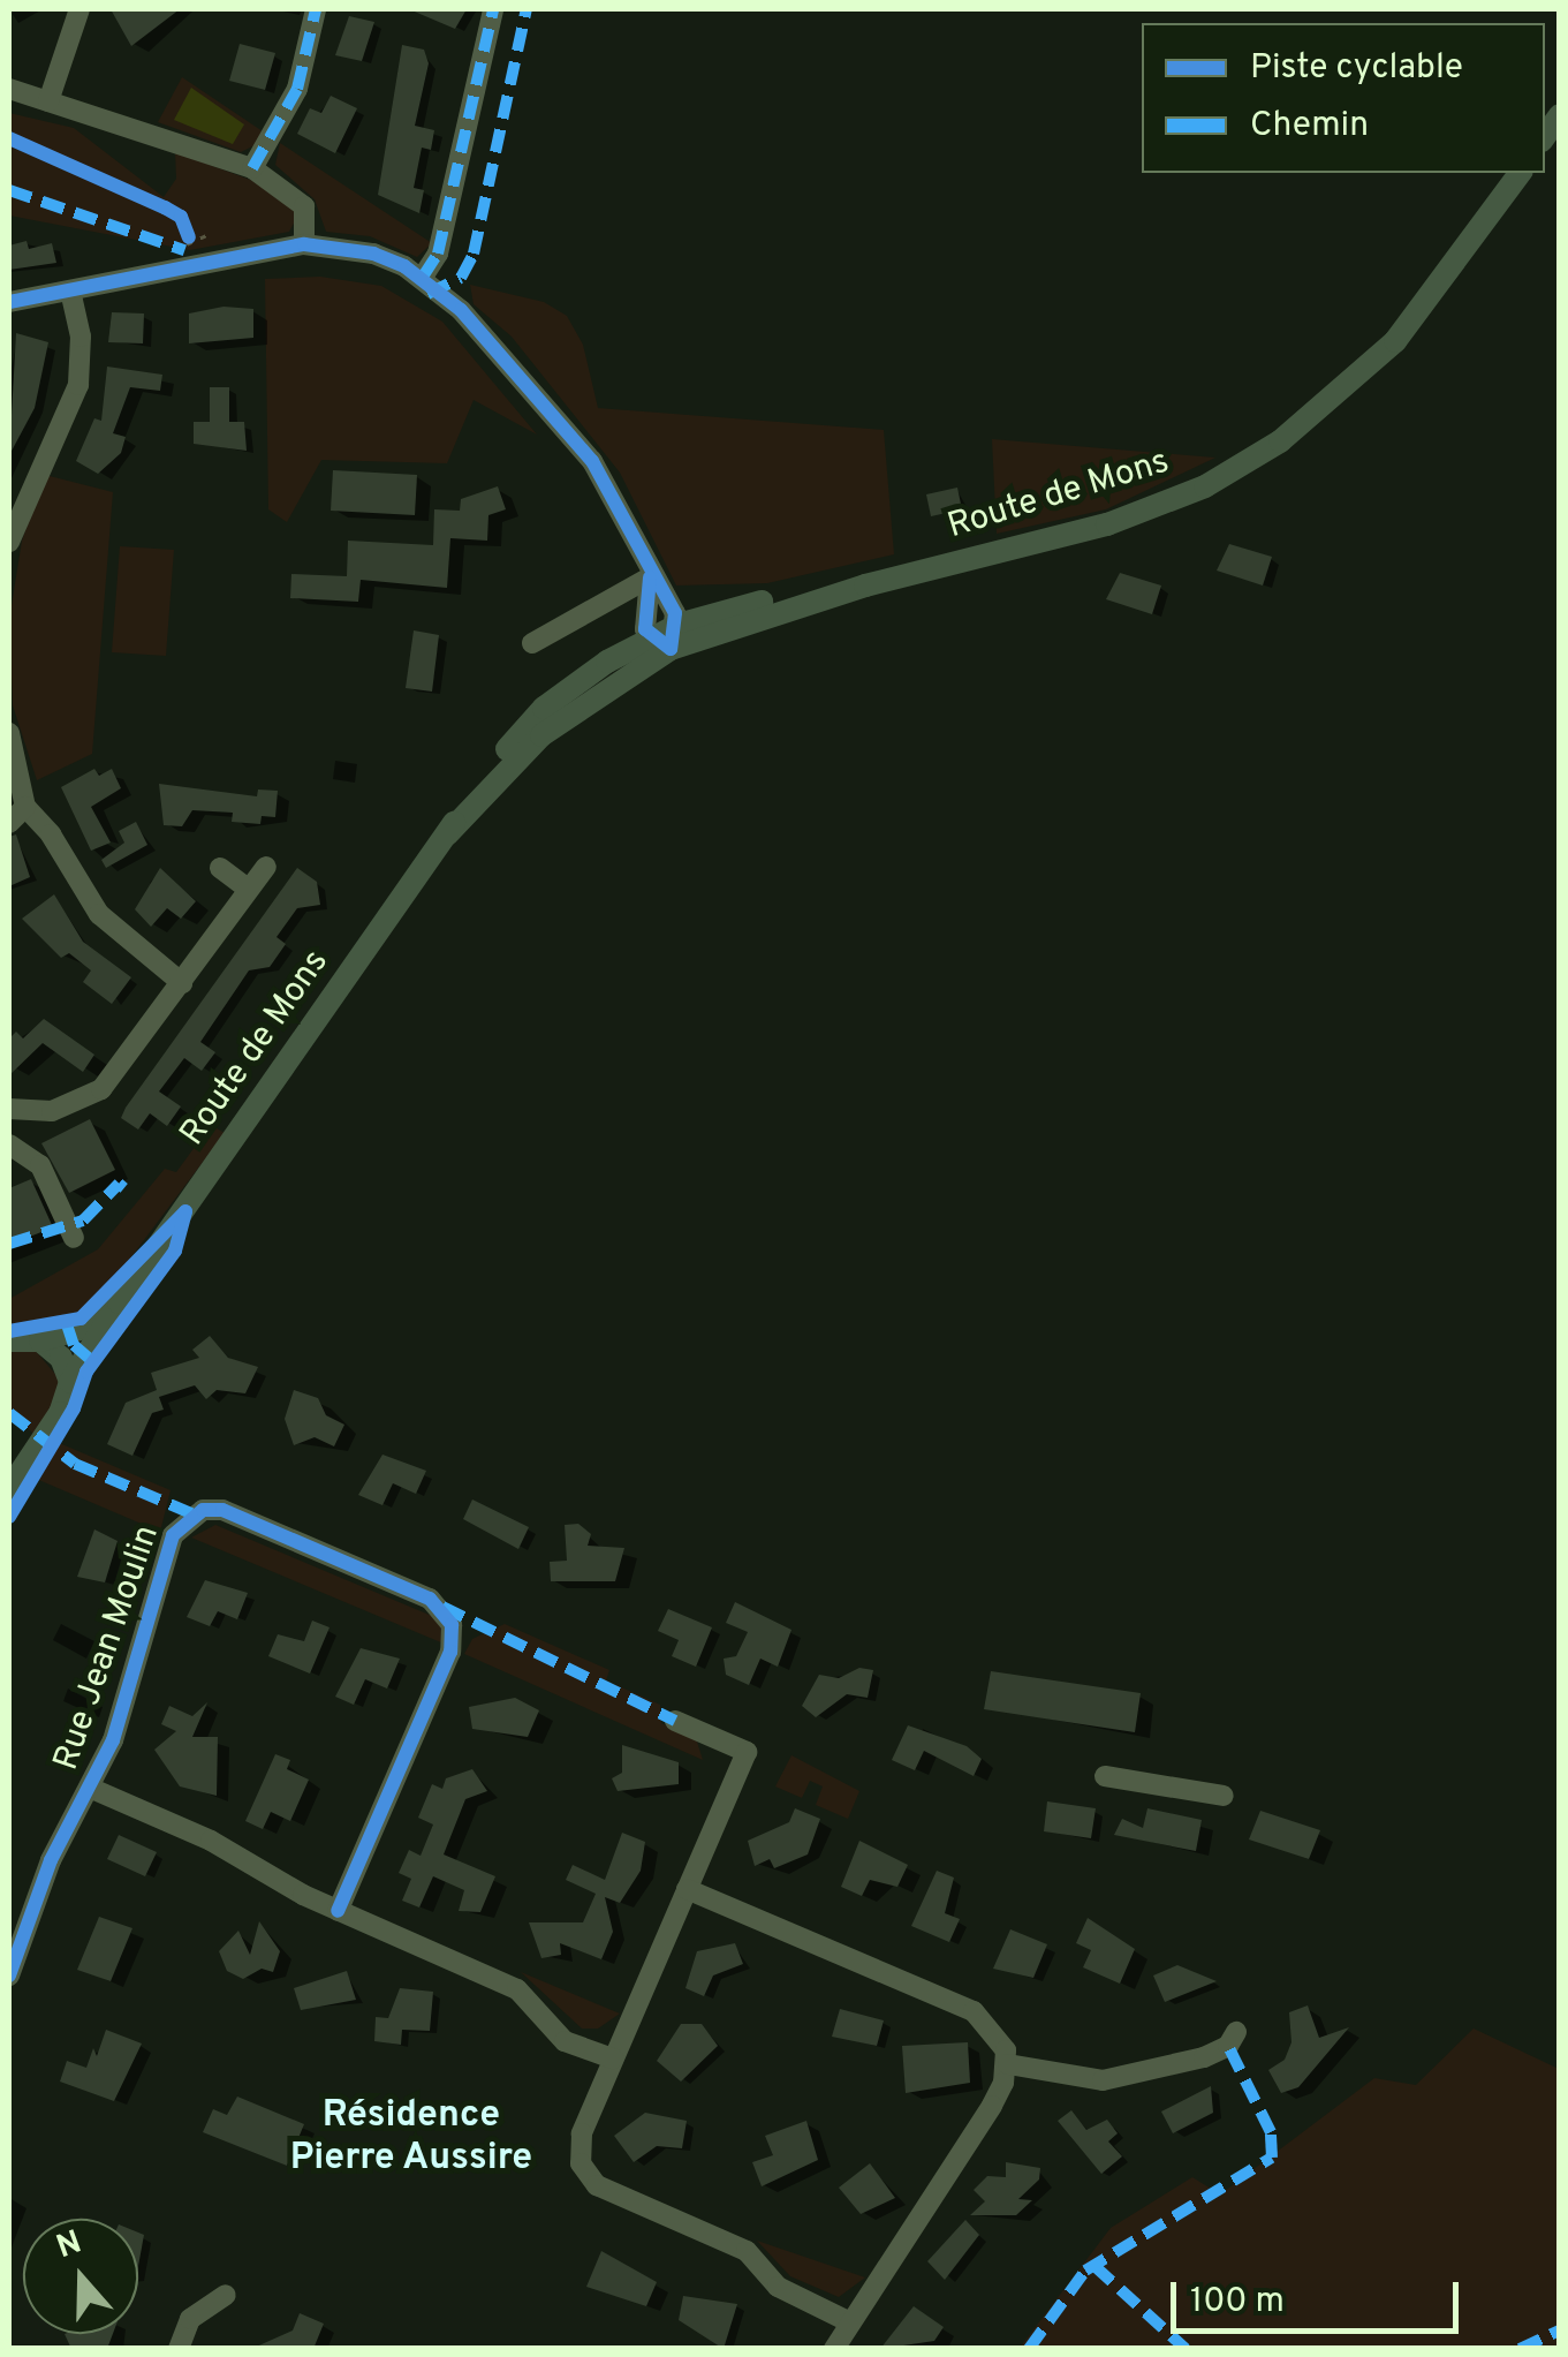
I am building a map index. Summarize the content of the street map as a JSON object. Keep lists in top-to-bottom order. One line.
{"streets":{"main road":["Route de Mons"],"street":["Rue Jean Moulin"]},"districts":["Résidence Pierre Aussire"],"legend":["Piste cyclable","Chemin"],"scale_bar":"100 m","north":"top"}
